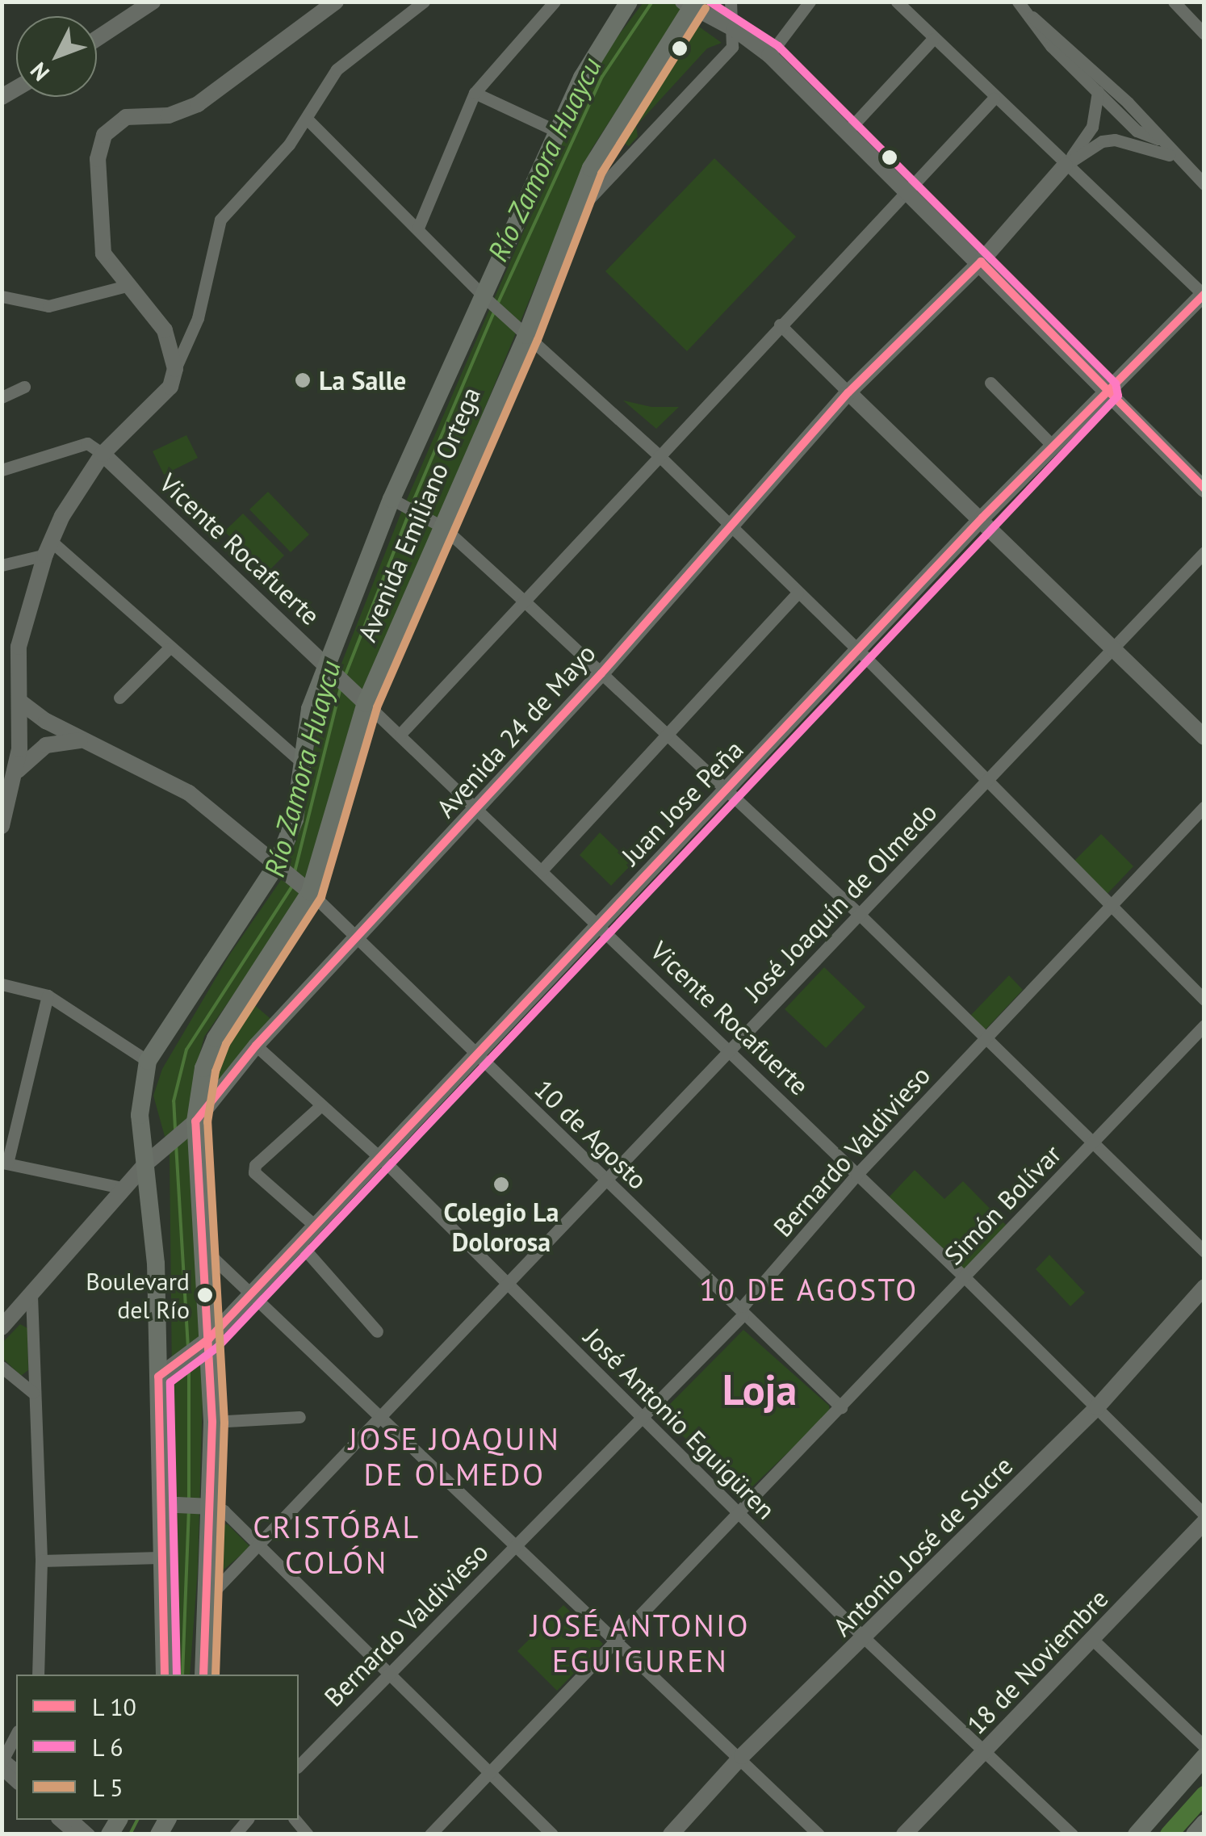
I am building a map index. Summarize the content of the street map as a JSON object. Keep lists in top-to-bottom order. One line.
{"streets":{"main road":["Avenida Emiliano Ortega"],"street":["Vicente Rocafuerte","Avenida 24 de Mayo","Juan Jose Peña","José Joaquín de Olmedo","10 de Agosto","Bernardo Valdivieso","Simón Bolívar","José Antonio Eguigüren","Antonio José de Sucre","18 de Noviembre"]},"crossings":[["Avenida Emiliano Ortega","Vicente Rocafuerte"],["Avenida Emiliano Ortega","Avenida 24 de Mayo"],["Avenida Emiliano Ortega","Juan Jose Peña"],["Avenida Emiliano Ortega","José Joaquín de Olmedo"],["Avenida Emiliano Ortega","10 de Agosto"],["Vicente Rocafuerte","Avenida 24 de Mayo"],["Vicente Rocafuerte","Juan Jose Peña"],["Vicente Rocafuerte","José Joaquín de Olmedo"],["Vicente Rocafuerte","Bernardo Valdivieso"],["Vicente Rocafuerte","Simón Bolívar"],["Vicente Rocafuerte","Antonio José de Sucre"],["Avenida 24 de Mayo","10 de Agosto"],["Avenida 24 de Mayo","José Antonio Eguigüren"],["Juan Jose Peña","10 de Agosto"],["Juan Jose Peña","José Antonio Eguigüren"],["José Joaquín de Olmedo","10 de Agosto"],["José Joaquín de Olmedo","José Antonio Eguigüren"],["10 de Agosto","Bernardo Valdivieso"],["10 de Agosto","Simón Bolívar"],["Bernardo Valdivieso","José Antonio Eguigüren"],["Simón Bolívar","José Antonio Eguigüren"],["José Antonio Eguigüren","Antonio José de Sucre"],["José Antonio Eguigüren","18 de Noviembre"]],"districts":["10 DE AGOSTO","Loja","JOSE JOAQUIN DE OLMEDO","CRISTÓBAL COLÓN","JOSÉ ANTONIO EGUIGUREN"],"water":["Río Zamora Huaycu"],"places":["La Salle","Colegio La Dolorosa","Boulevard del Río"],"legend":["L 10","L 6","L 5"],"north":"bottom left"}
